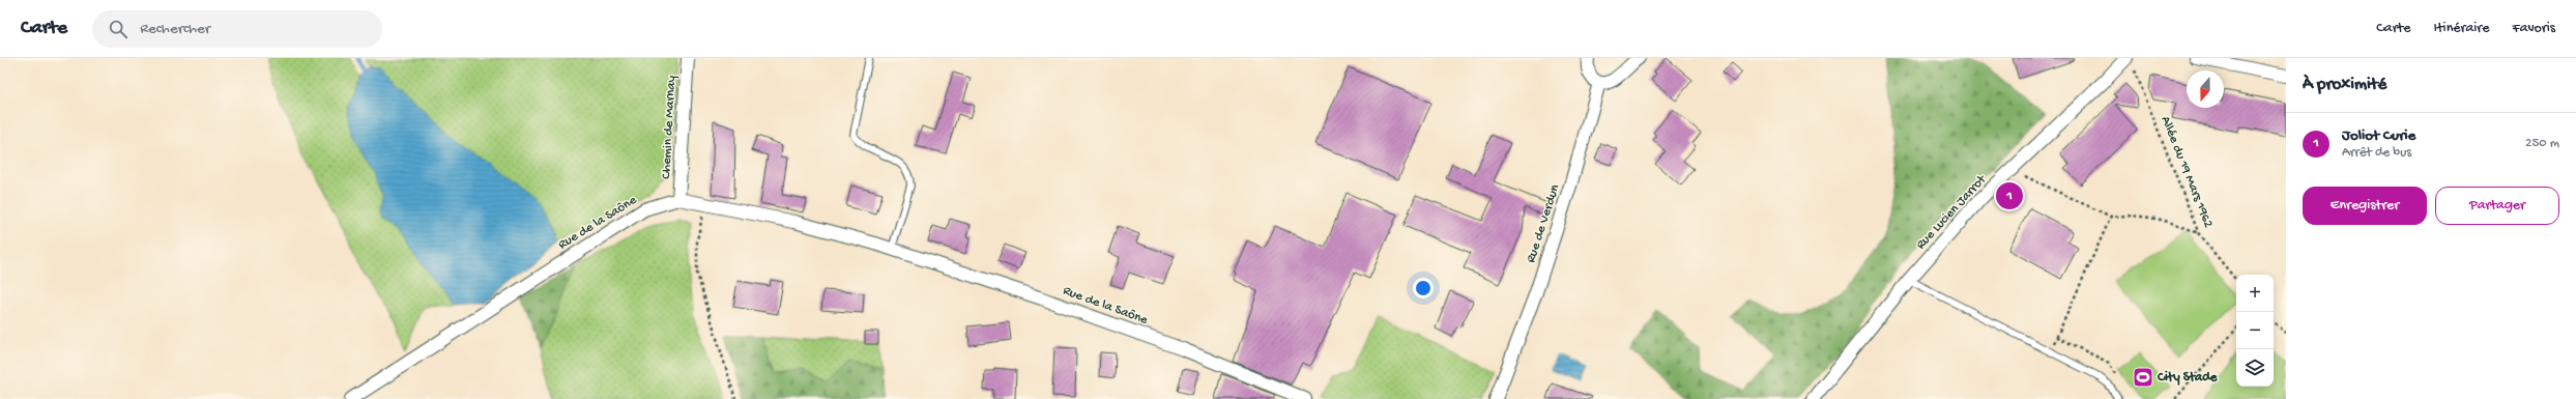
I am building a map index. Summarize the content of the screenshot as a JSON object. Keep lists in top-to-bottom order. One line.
{"streets":{"street":["Chemin de Marnay","Rue Lucien Jarrot","Rue de la Saône","Rue de Verdun"],"path":["Allée du 19 Mars 1962"]},"crossings":[["Chemin de Marnay","Rue de la Saône"],["Allée du 19 Mars 1962","Rue Lucien Jarrot"]],"places":{"sports":["City Stade"]},"north":"bottom","page":{"header":"Carte","search":"Rechercher","nav":["Carte","Itinéraire","Favoris"],"heading":"À proximité","list":[{"mark":"1","name":"Joliot Curie","note":"Arrêt de bus","value":"250 m"}],"buttons":["Enregistrer","Partager"],"pins":"1","map_buttons":["+","−"]}}
